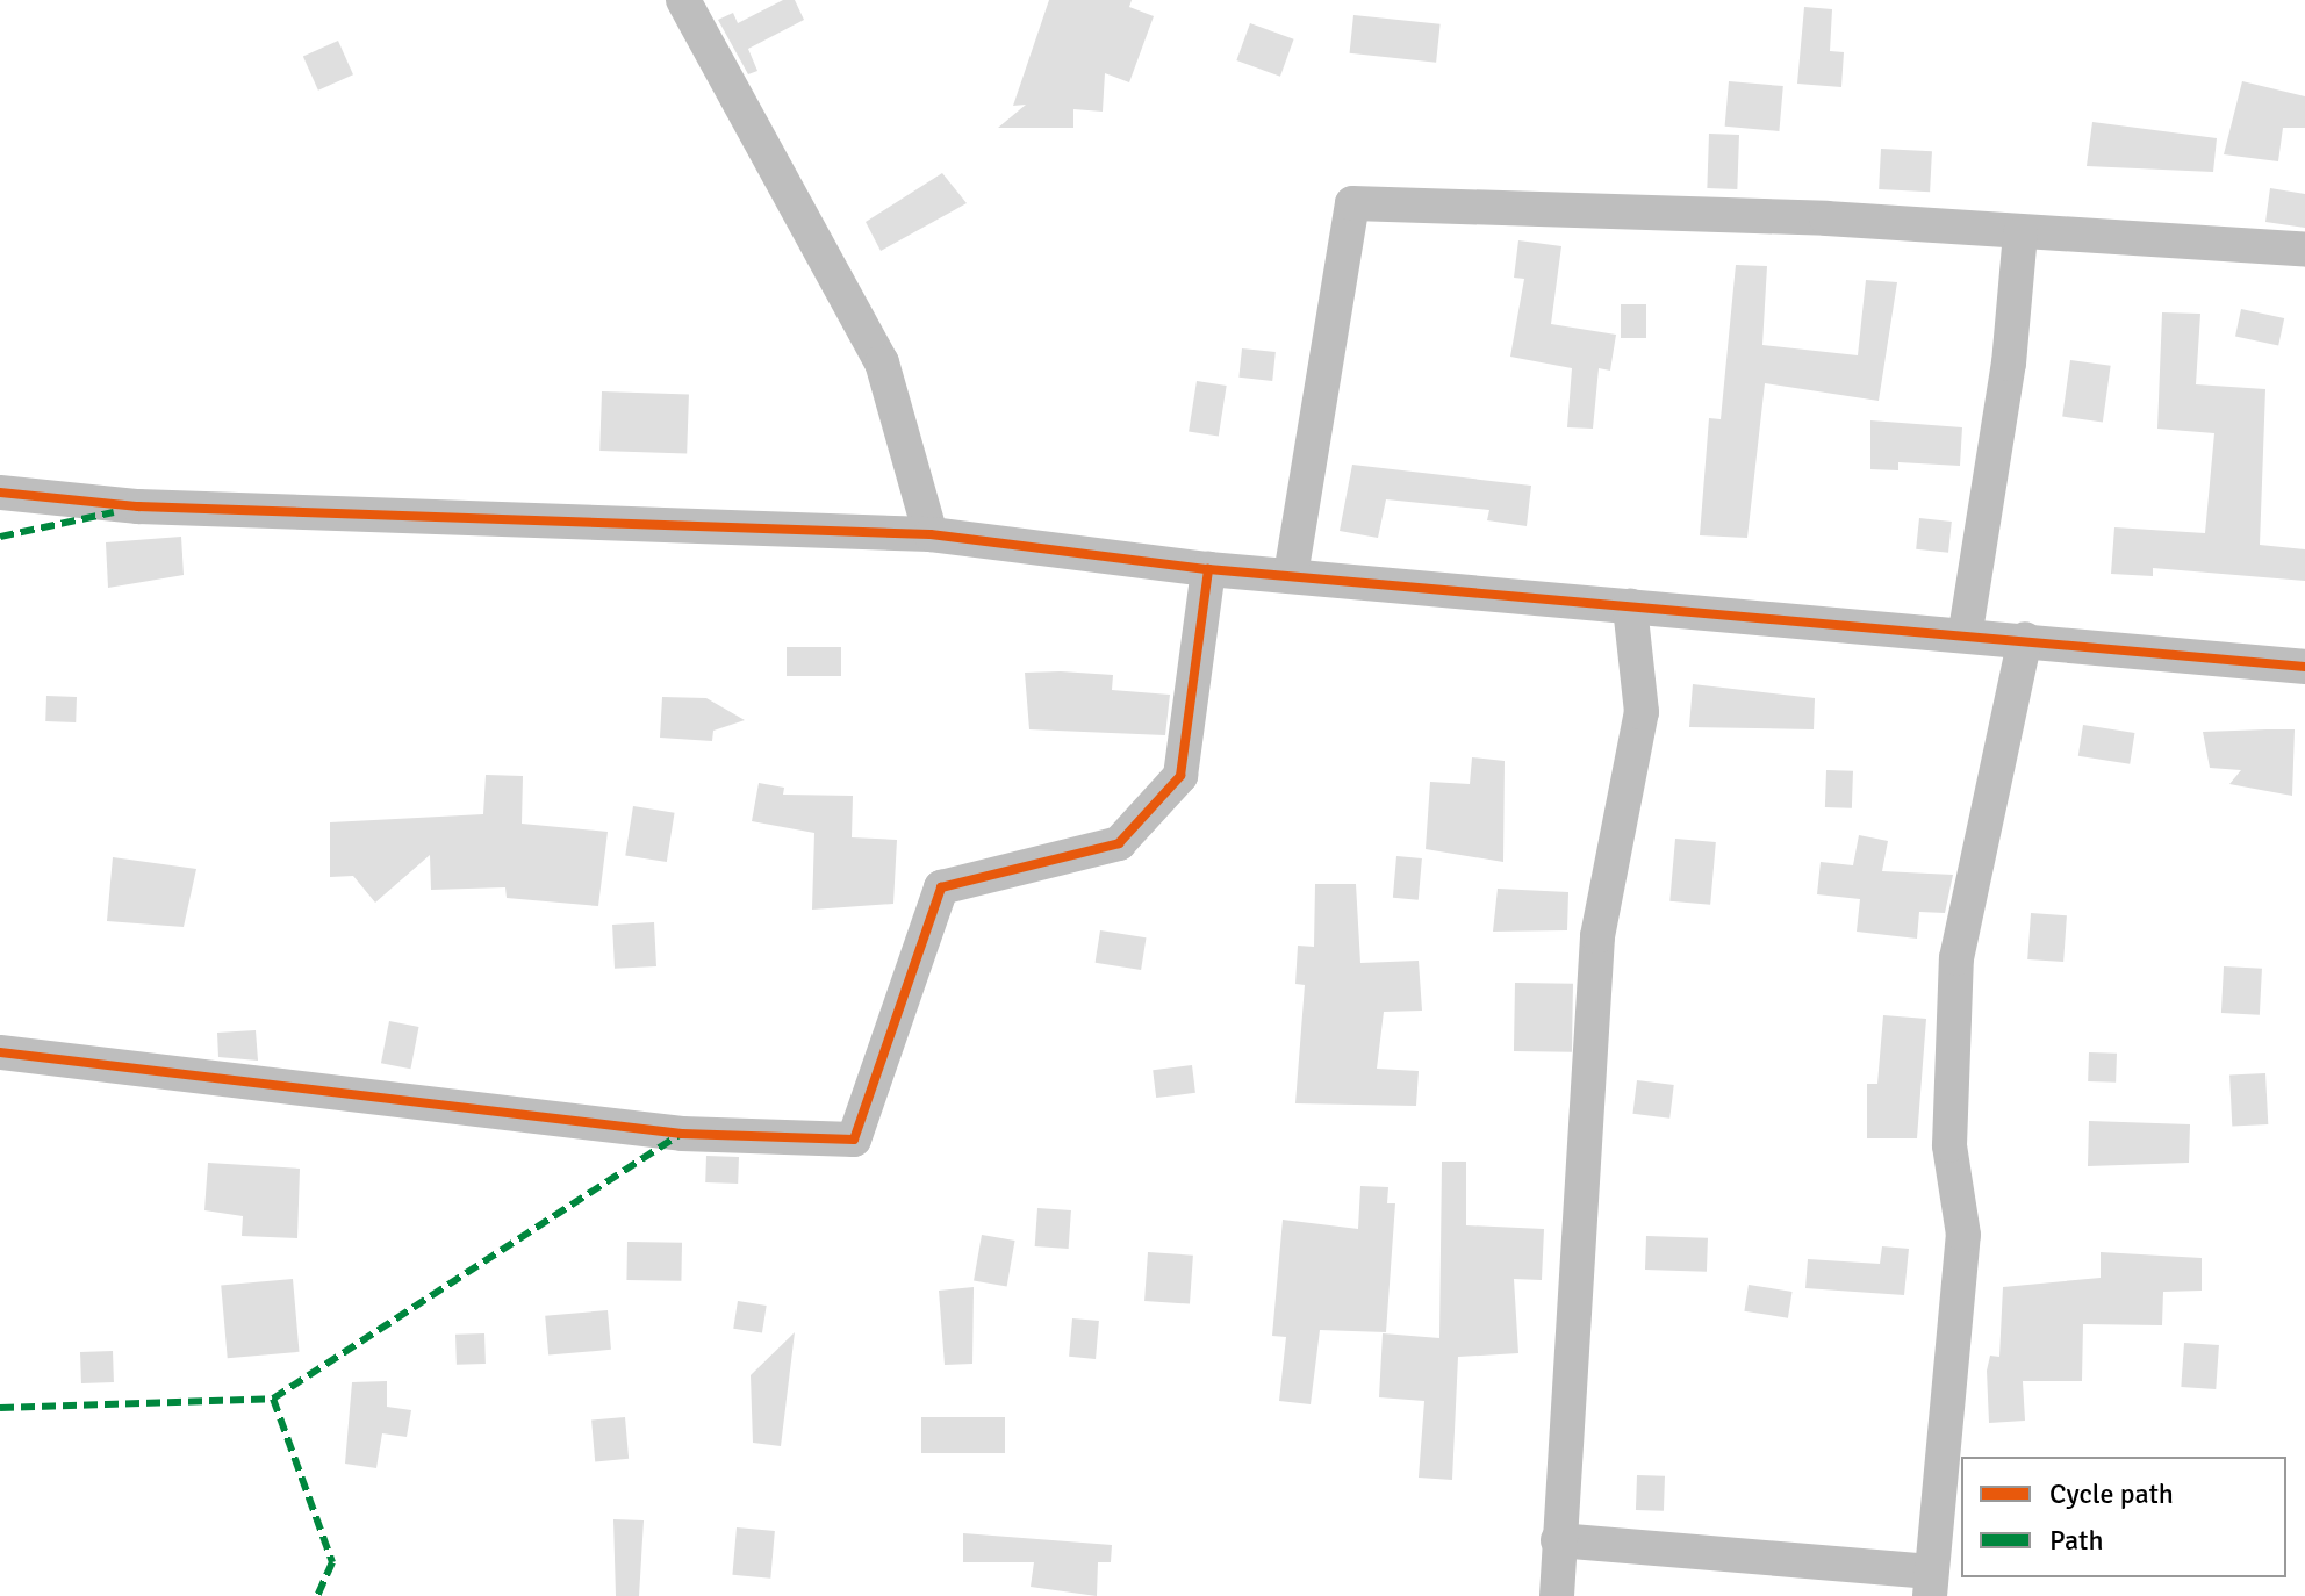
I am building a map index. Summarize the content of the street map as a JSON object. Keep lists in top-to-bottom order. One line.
{"legend":["Cycle path","Path"]}
